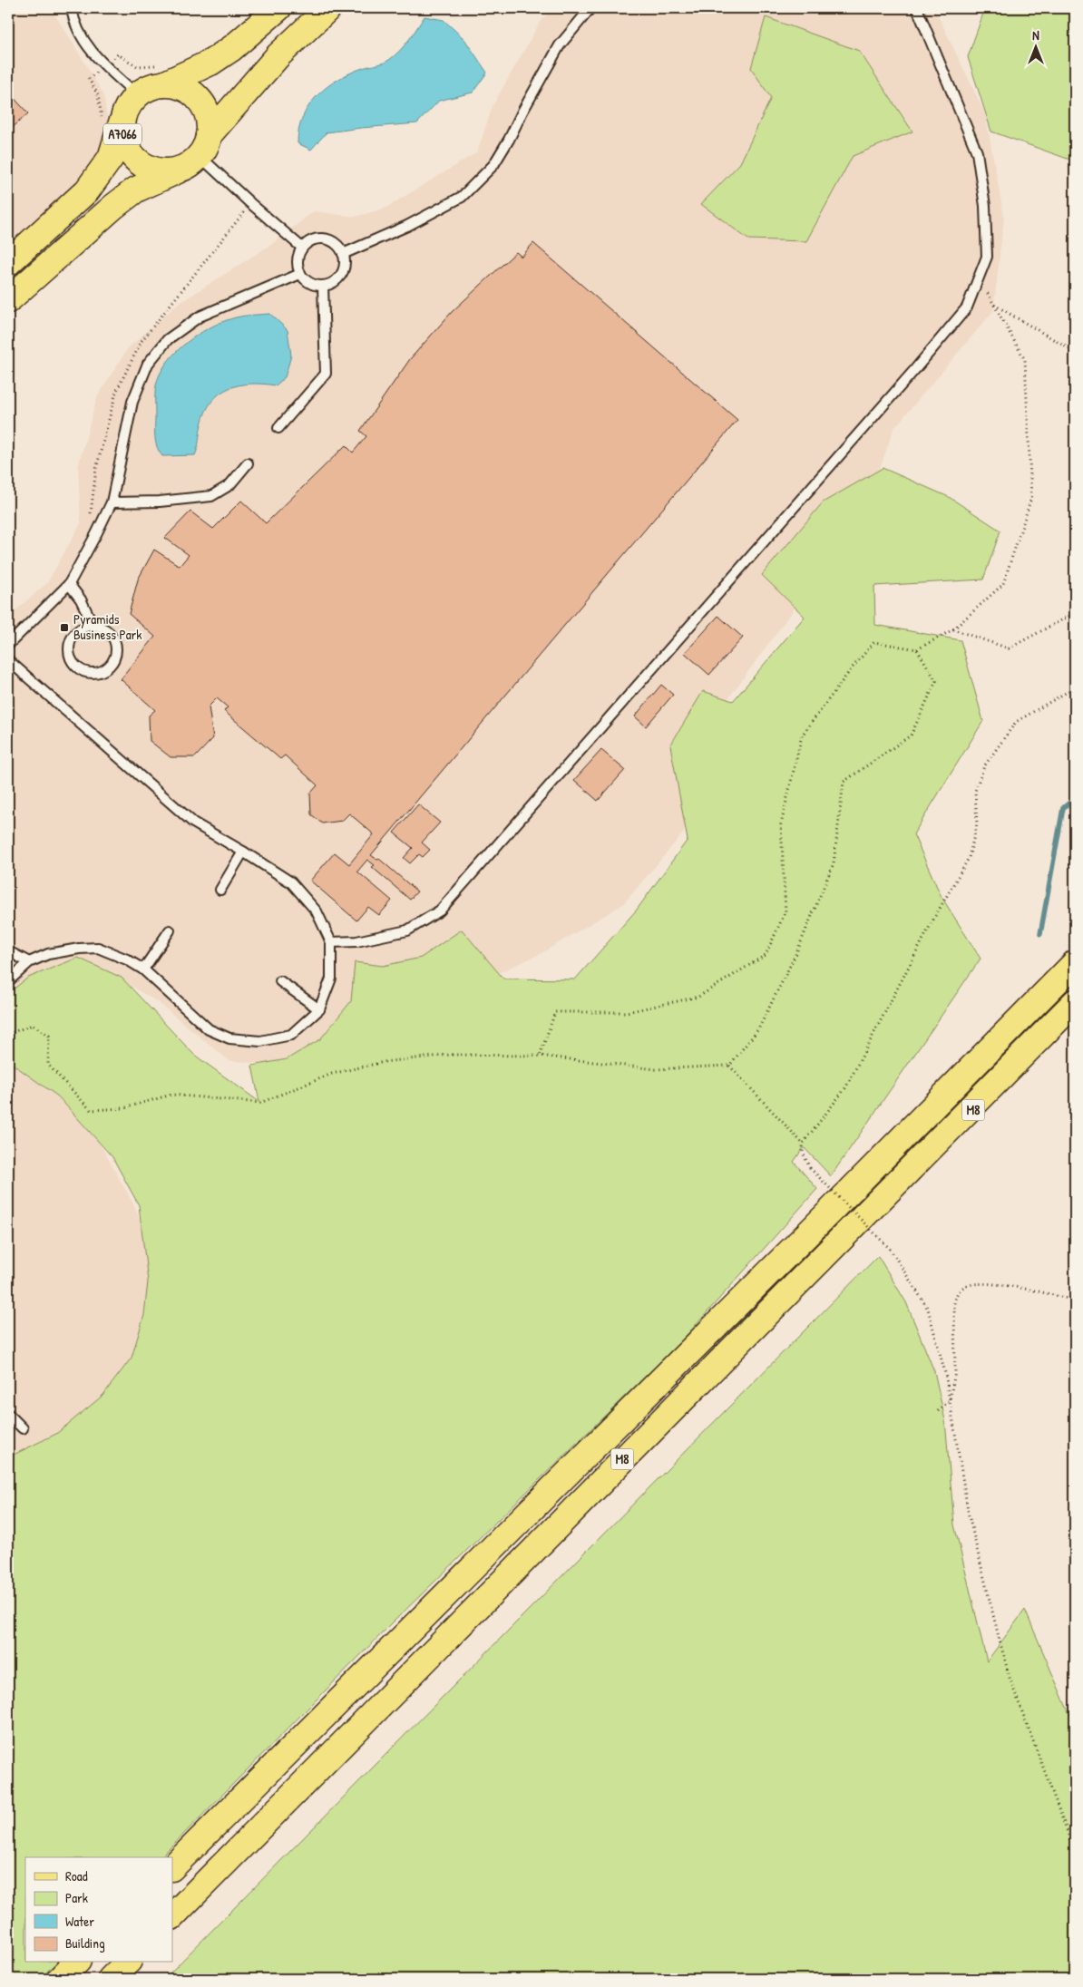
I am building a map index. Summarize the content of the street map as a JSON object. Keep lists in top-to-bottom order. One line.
{"streets":{"main road":["A7066","M8"]},"places":{"transit":["Pyramids Business Park"]},"legend":["Road","Park","Water","Building"],"north":"top"}
